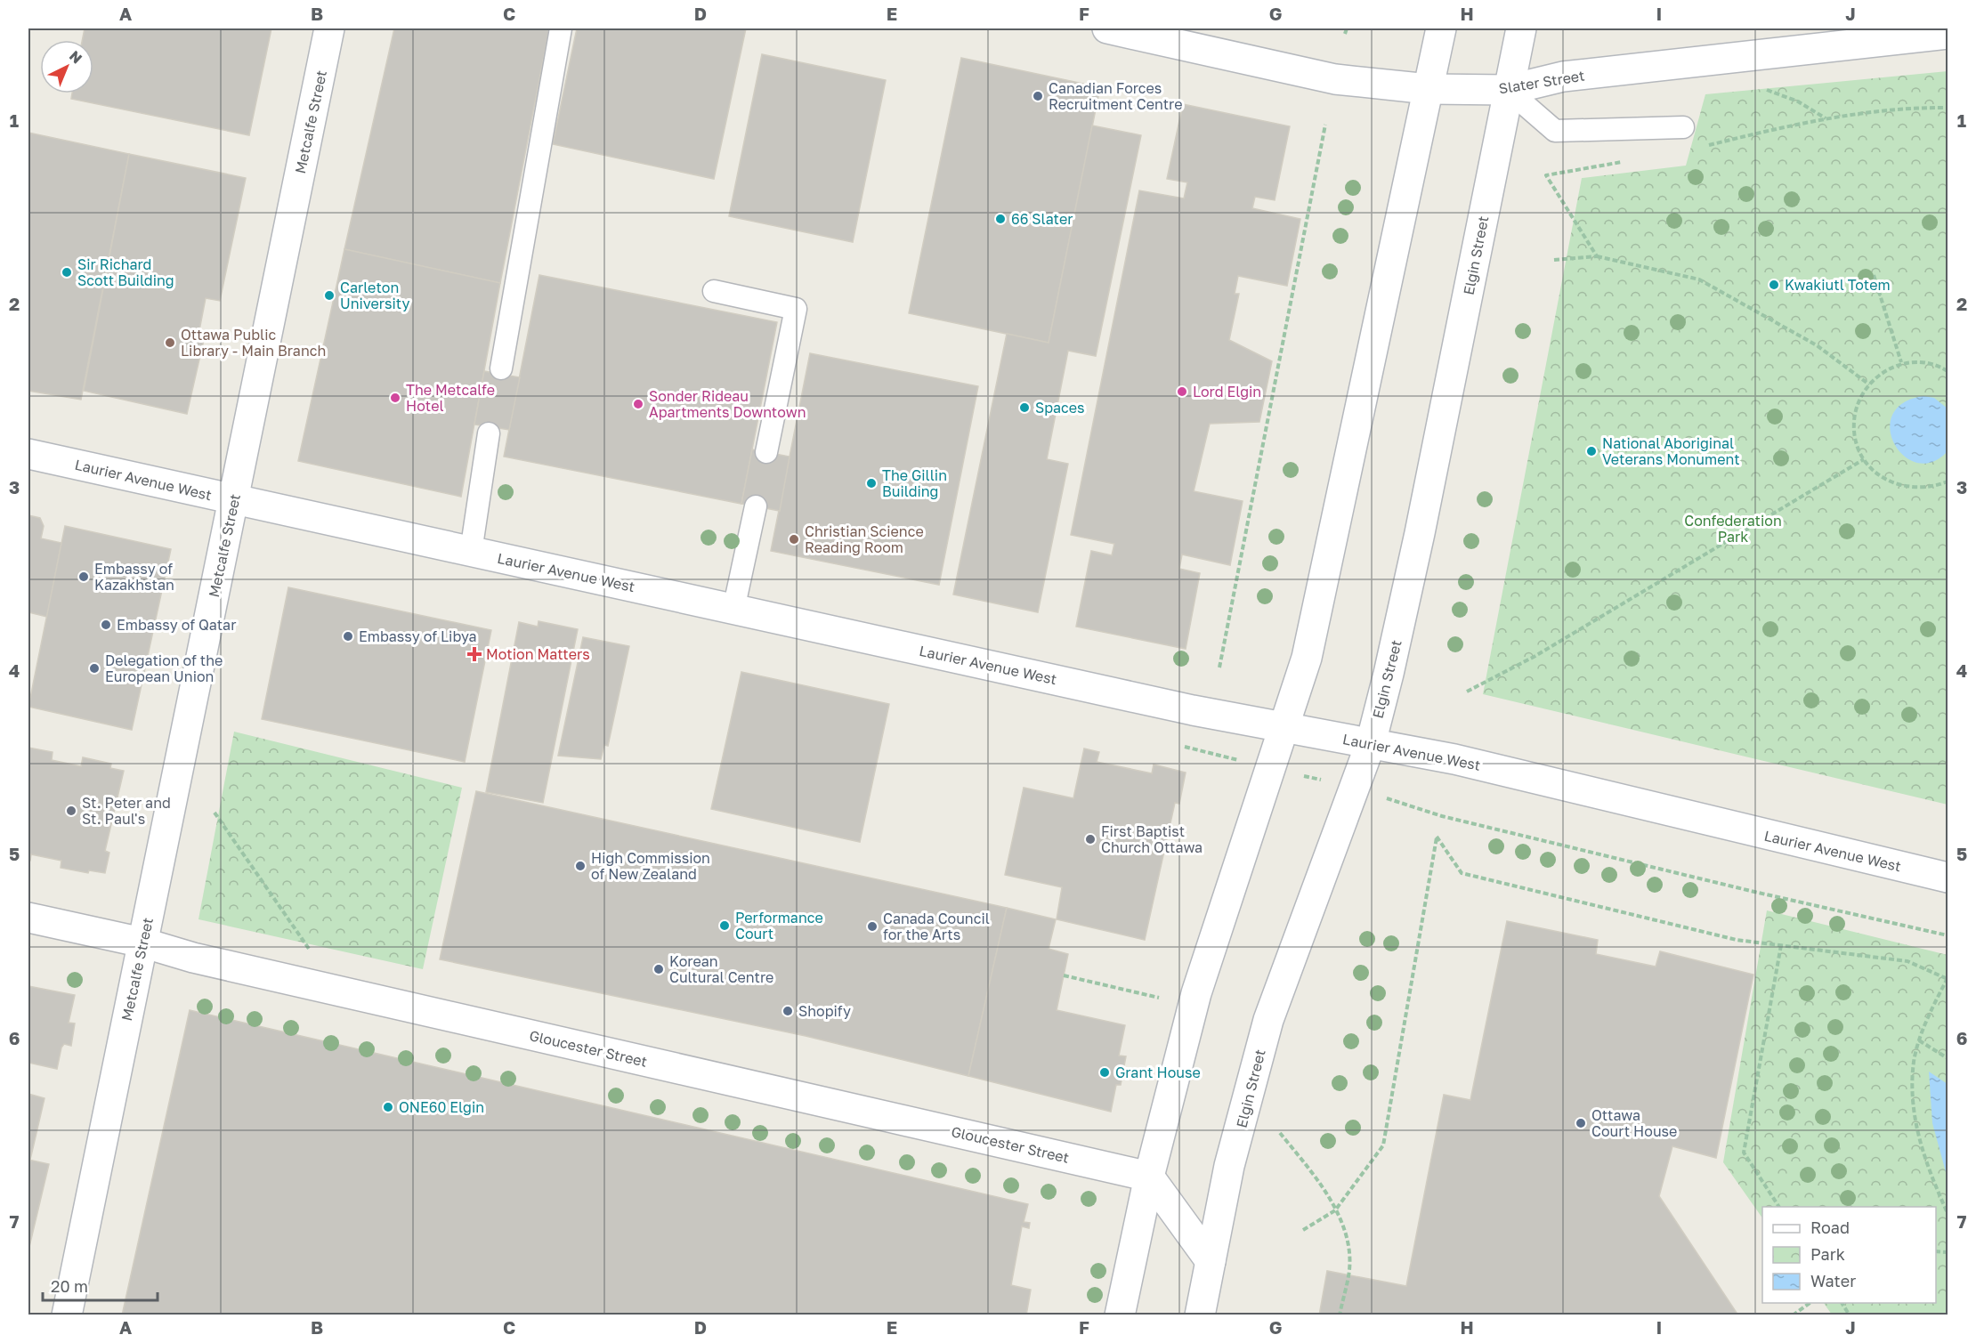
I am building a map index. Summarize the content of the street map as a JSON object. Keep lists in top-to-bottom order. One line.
{"streets":{"main road":["Slater Street","Metcalfe Street","Elgin Street","Laurier Avenue West","Gloucester Street"]},"crossings":[["Slater Street","Elgin Street"],["Metcalfe Street","Laurier Avenue West"],["Metcalfe Street","Gloucester Street"],["Elgin Street","Laurier Avenue West"]],"parks":["Confederation Park"],"places":{"other":["Canadian Forces Recruitment Centre","66 Slater","Sir Richard Scott Building","Kwakiutl Totem","Carleton University","Ottawa Public Library - Main Branch","Lord Elgin","The Metcalfe Hotel","Sonder Rideau Apartments Downtown","Spaces","National Aboriginal Veterans Monument","The Gillin Building","Christian Science Reading Room","Embassy of Kazakhstan","Embassy of Qatar","Embassy of Libya","Delegation of the European Union","St. Peter and St. Paul's","First Baptist Church Ottawa","High Commission of New Zealand","Performance Court","Canada Council for the Arts","Korean Cultural Centre","Shopify","Grant House","ONE60 Elgin","Ottawa Court House"],"health":["Motion Matters"]},"legend":["Road","Park","Water"],"scale_bar":"20 m","north":"top right","grid":{"columns":["A","B","C","D","E","F","G","H","I","J"],"rows":["1","2","3","4","5","6","7"]}}
